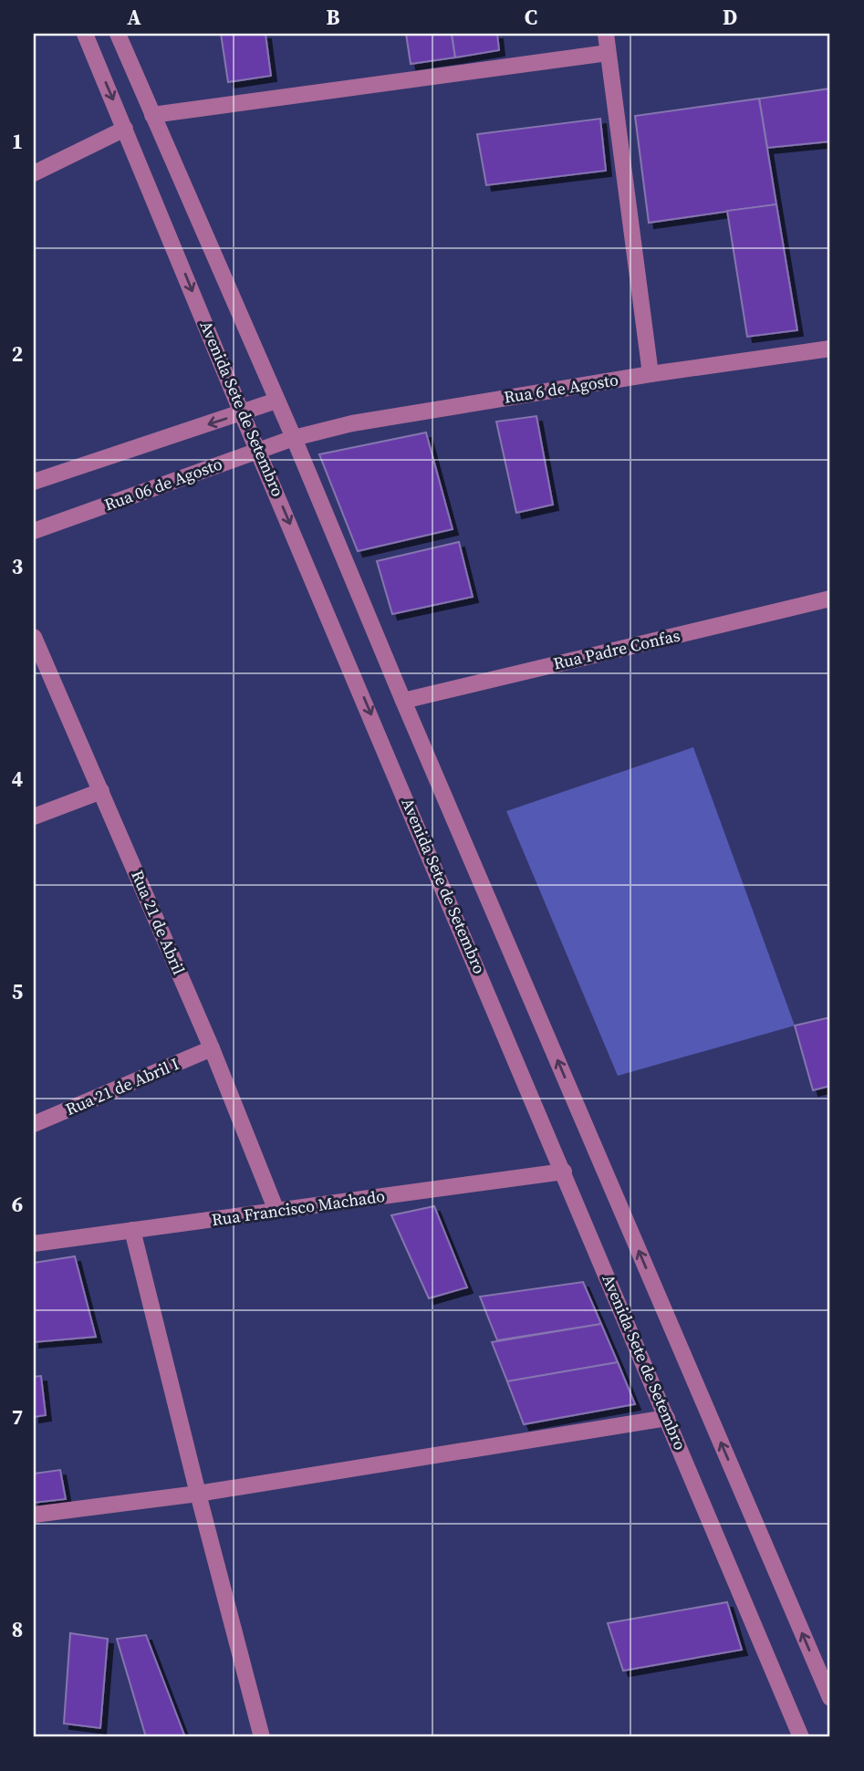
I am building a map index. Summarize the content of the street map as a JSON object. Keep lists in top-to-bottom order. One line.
{"streets":{"street":["Rua 6 de Agosto","Avenida Sete de Setembro","Rua 06 de Agosto","Rua Padre Confas","Rua 21 de Abril","Rua 21 de Abril I","Rua Francisco Machado"]},"crossings":[["Rua 6 de Agosto","Rua 06 de Agosto"],["Avenida Sete de Setembro","Rua 06 de Agosto"],["Avenida Sete de Setembro","Rua Francisco Machado"],["Rua 21 de Abril","Rua 21 de Abril I"],["Rua 21 de Abril","Rua Francisco Machado"]],"grid":{"columns":["A","B","C","D"],"rows":["1","2","3","4","5","6","7","8"]}}
